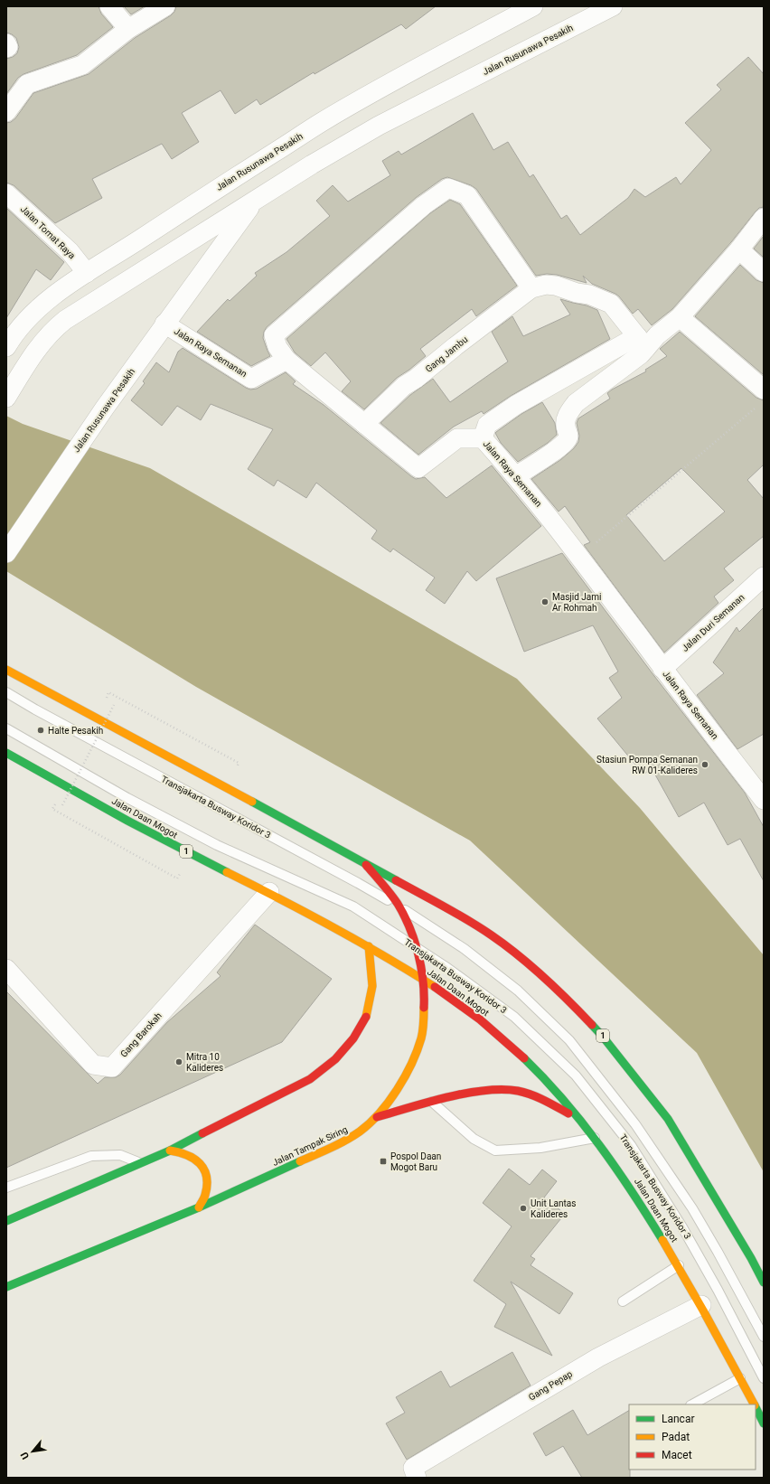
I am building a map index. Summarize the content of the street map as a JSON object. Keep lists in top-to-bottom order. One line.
{"streets":{"main road":["Jalan Daan Mogot","1","Jalan Tampak Siring"],"street":["Jalan Rusunawa Pesakih","Jalan Tomat Raya","Jalan Raya Semanan","Gang Jambu","Jalan Duri Semanan","Gang Barokah","Gang Pepap"],"lane":["Transjakarta Busway Koridor 3"]},"crossings":[["Jalan Rusunawa Pesakih","Jalan Tomat Raya"],["Jalan Rusunawa Pesakih","Jalan Raya Semanan"],["Jalan Raya Semanan","Gang Jambu"],["Jalan Raya Semanan","Jalan Duri Semanan"],["Transjakarta Busway Koridor 3","Jalan Tampak Siring"],["Jalan Daan Mogot","Gang Barokah"],["Jalan Daan Mogot","Jalan Tampak Siring"],["Jalan Daan Mogot","Gang Pepap"],["1","Jalan Tampak Siring"]],"places":{"other":["Masjid Jami Ar Rohmah","Halte Pesakih","Stasiun Pompa Semanan RW 01-Kalideres","Mitra 10 Kalideres","Unit Lantas Kalideres"],"transit":["Pospol Daan Mogot Baru"]},"legend":["Lancar","Padat","Macet"],"north":"bottom left"}
